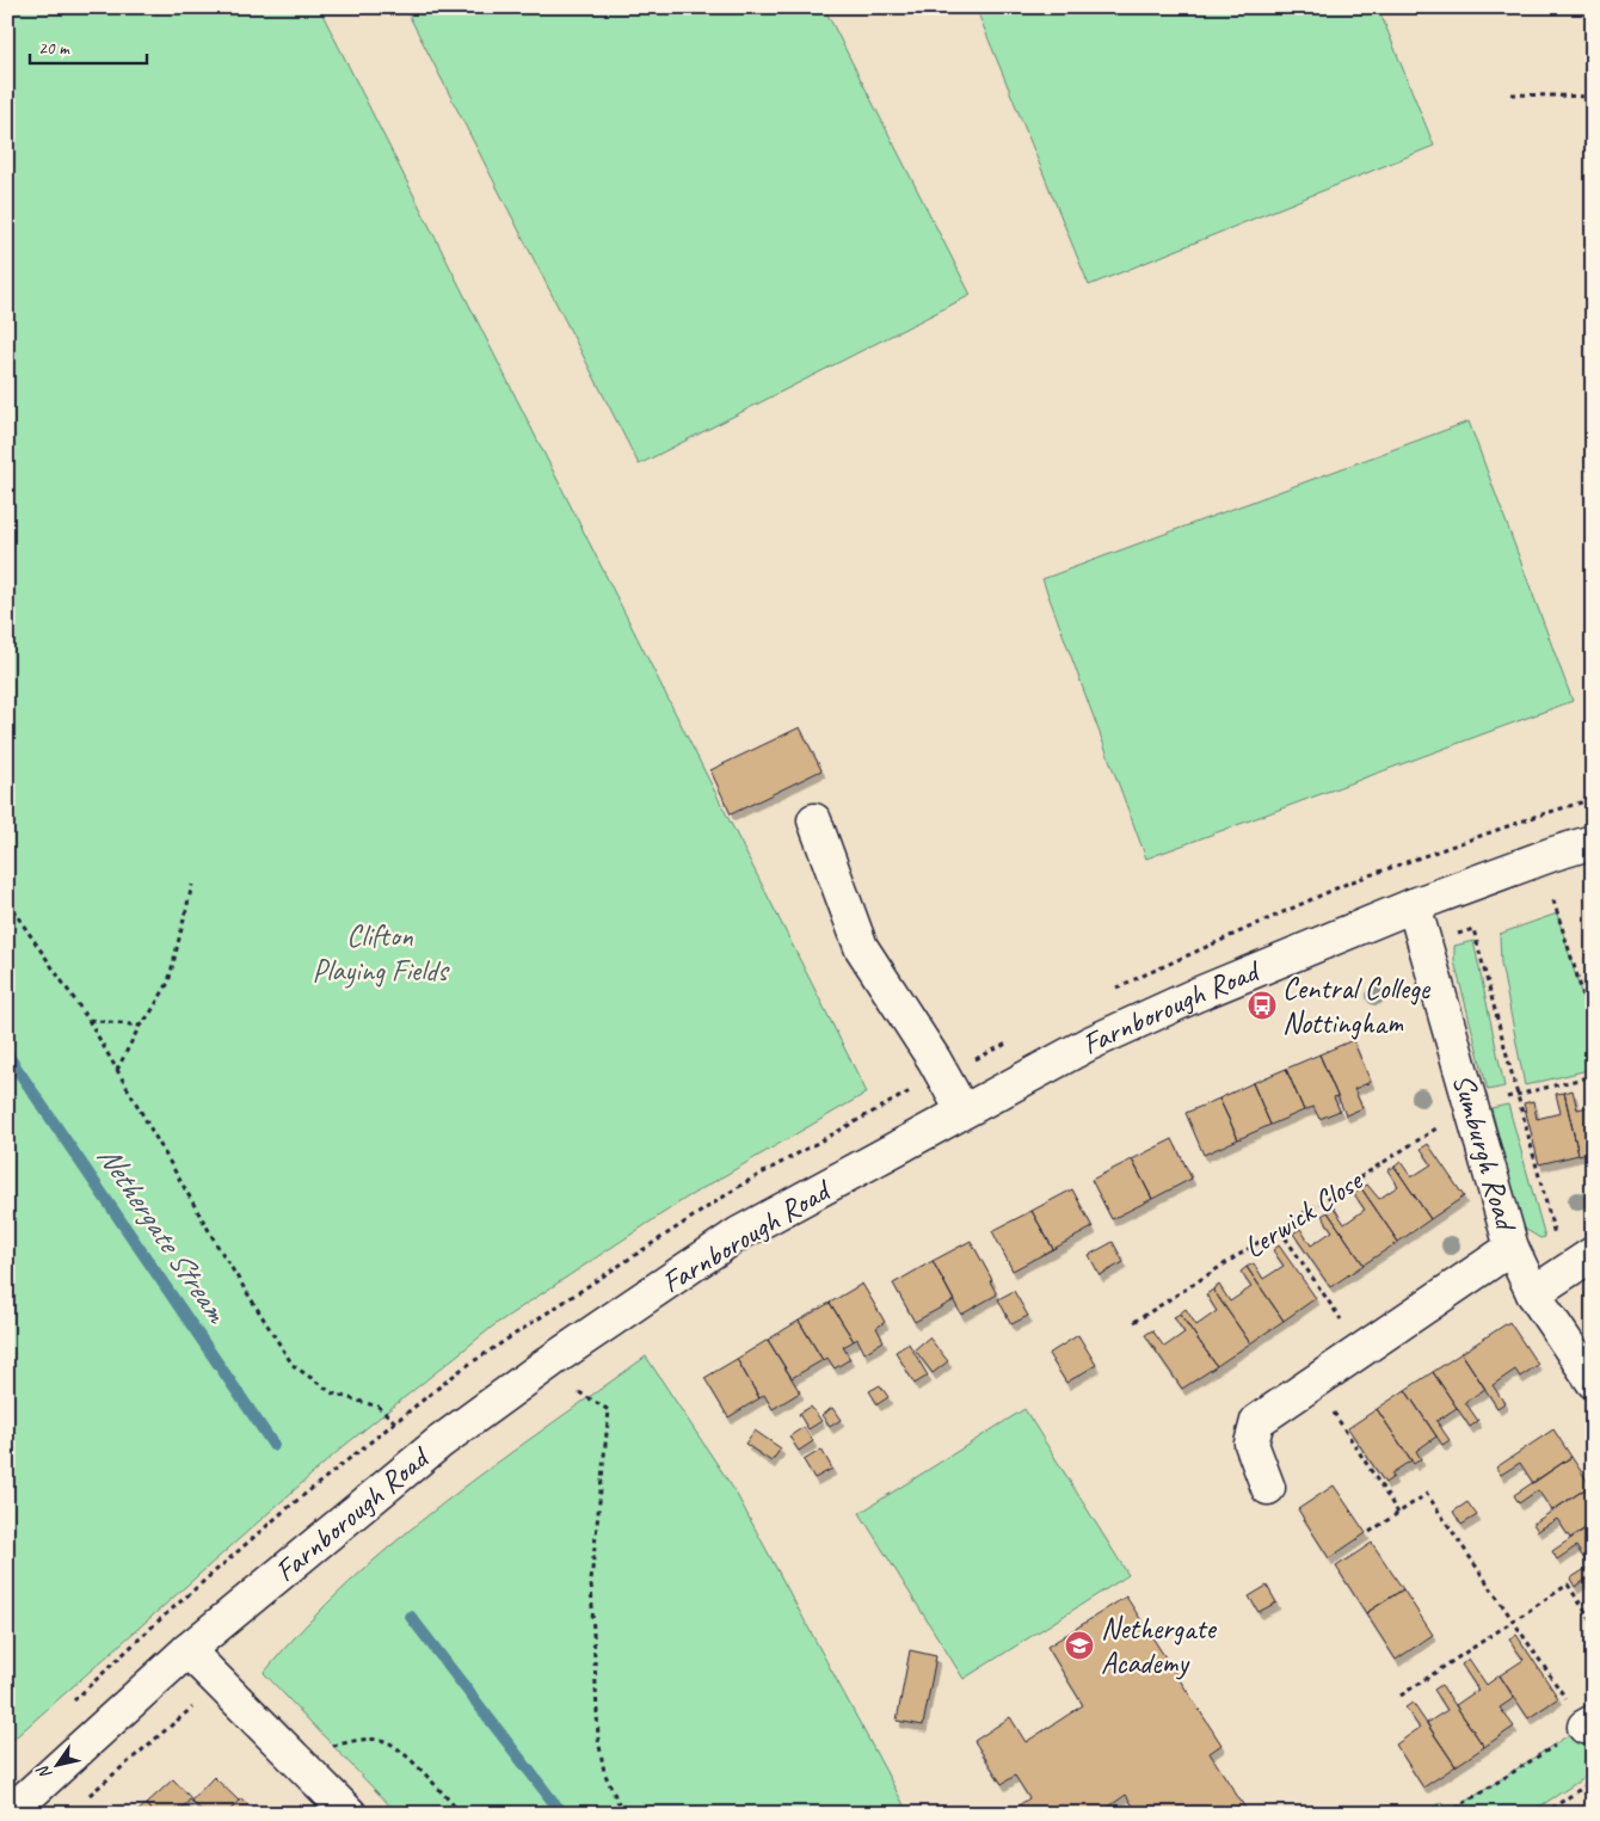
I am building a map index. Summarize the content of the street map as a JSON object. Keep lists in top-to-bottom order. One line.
{"streets":{"street":["Farnborough Road","Sumburgh Road"],"path":["Lerwick Close"]},"crossings":[["Farnborough Road","Sumburgh Road"],["Sumburgh Road","Lerwick Close"]],"water":["Nethergate Stream"],"parks":["Clifton Playing Fields"],"places":{"bus stop":["Central College Nottingham"],"school or university":["Nethergate Academy"]},"scale_bar":"20 m","north":"bottom left"}
